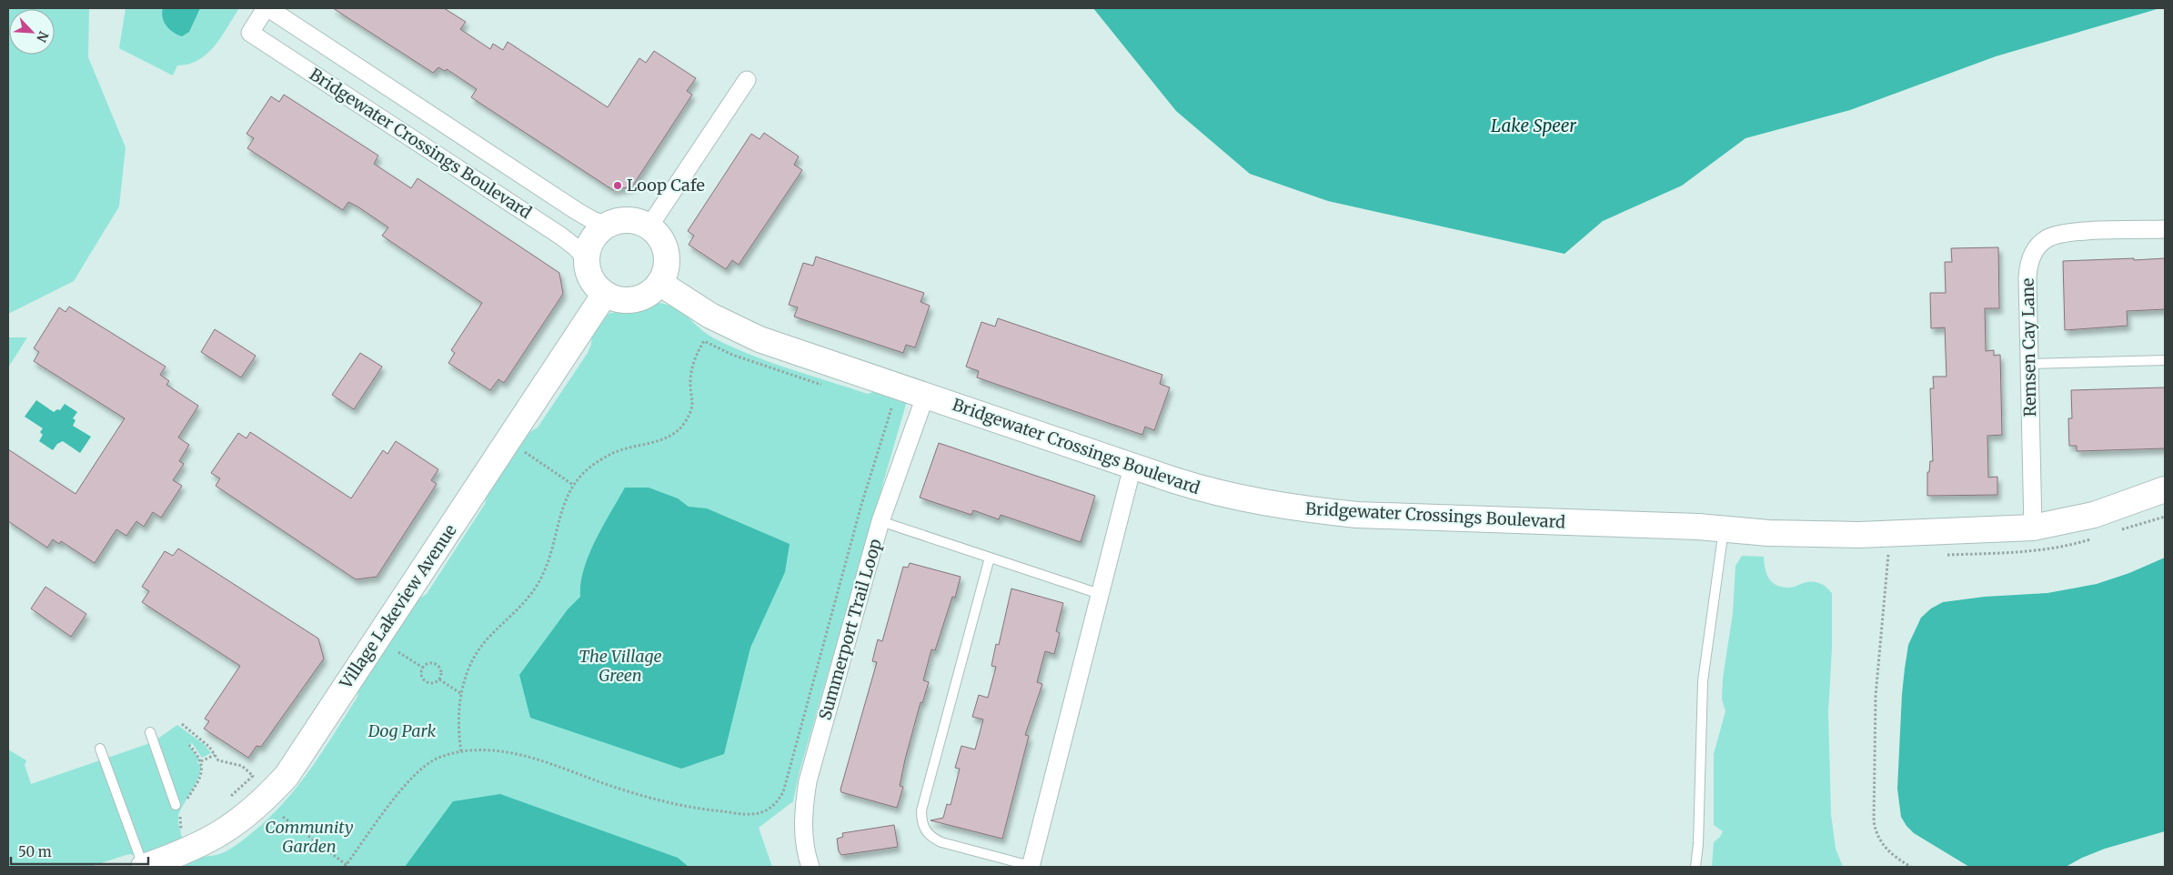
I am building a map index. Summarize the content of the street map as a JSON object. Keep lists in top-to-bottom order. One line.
{"streets":{"street":["Bridgewater Crossings Boulevard","Remsen Cay Lane","Village Lakeview Avenue","Summerport Trail Loop"]},"crossings":[["Bridgewater Crossings Boulevard","Remsen Cay Lane"],["Bridgewater Crossings Boulevard","Village Lakeview Avenue"],["Bridgewater Crossings Boulevard","Summerport Trail Loop"]],"water":["Lake Speer"],"parks":["The Village Green","Dog Park","Community Garden"],"places":["Loop Cafe"],"scale_bar":"50 m","north":"bottom right"}
